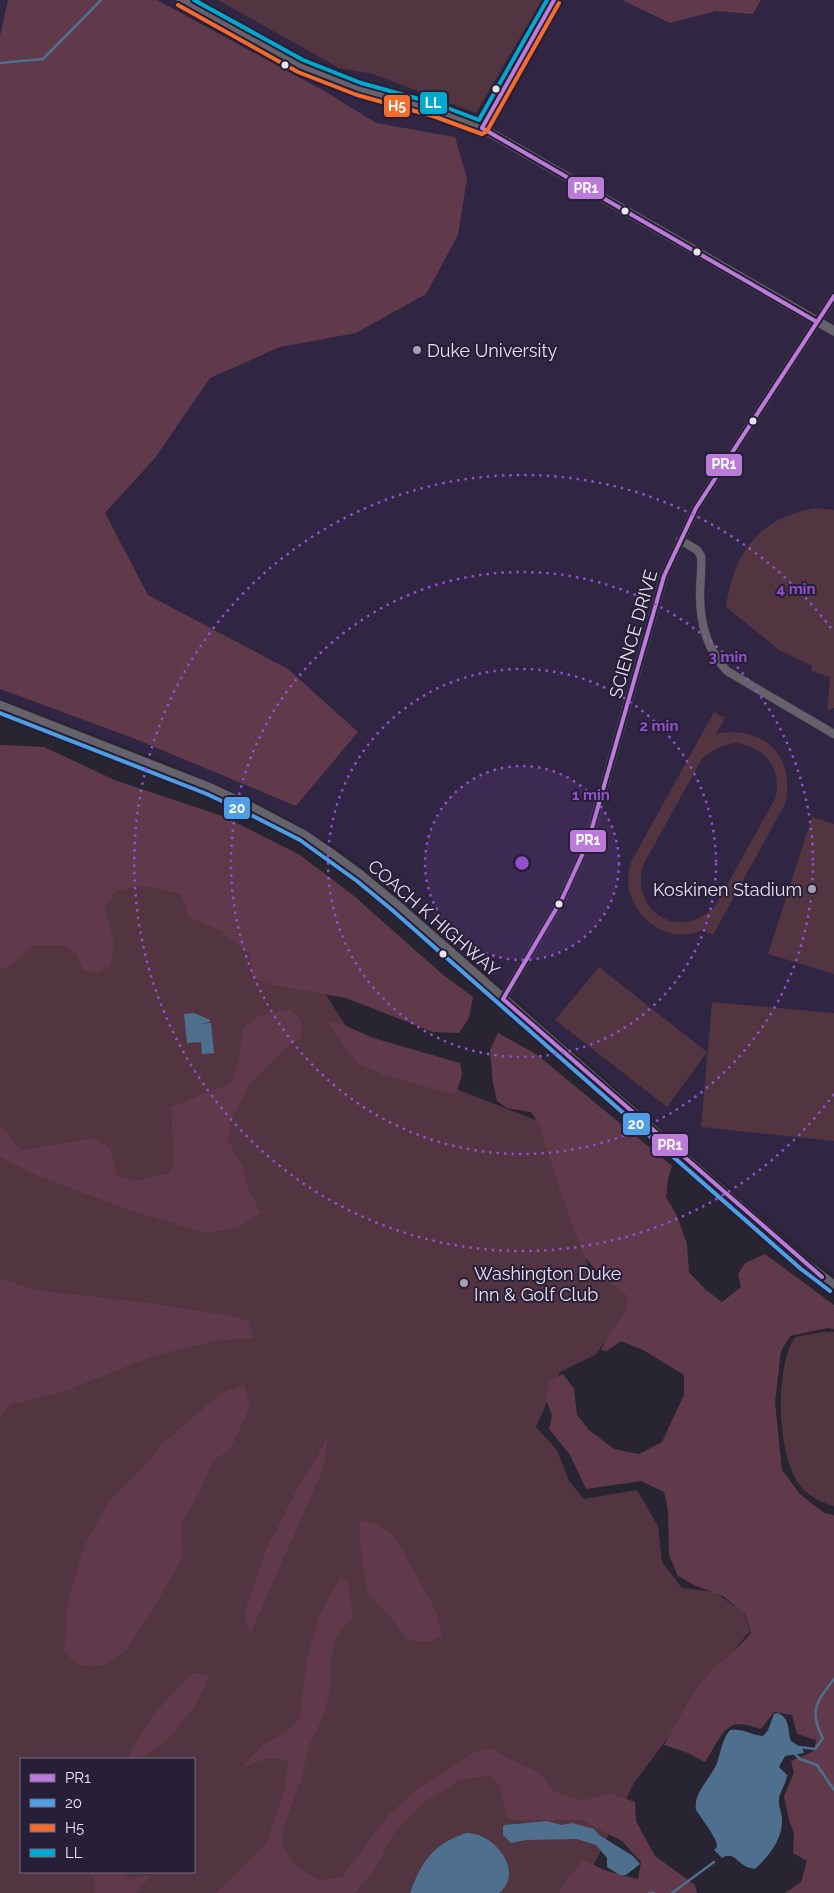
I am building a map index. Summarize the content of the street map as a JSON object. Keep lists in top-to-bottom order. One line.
{"streets":{"main road":["COACH K HIGHWAY"],"street":["SCIENCE DRIVE"]},"crossings":[["SCIENCE DRIVE","COACH K HIGHWAY"]],"places":["Duke University","Koskinen Stadium","Washington Duke Inn & Golf Club"],"lines":["transit line PR1","transit line LL","transit line H5","transit line 20"],"legend":["PR1","20","H5","LL"],"rings":["4 min","3 min","2 min","1 min"]}
